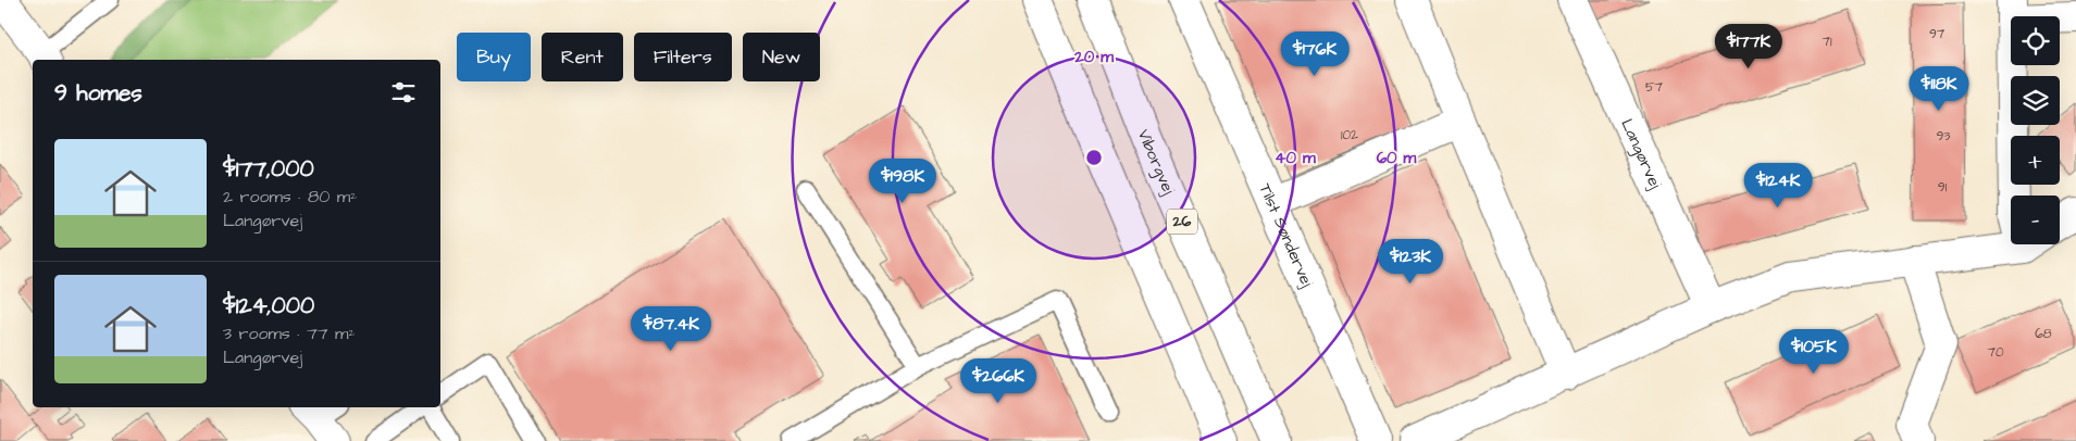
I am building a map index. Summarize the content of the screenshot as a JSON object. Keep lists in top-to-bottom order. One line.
{"streets":{"street":["Langørvej","Viborgvej","26","Tilst Søndervej"]},"house_numbers":["97","71","57","102","93","91","68","70"],"page":{"map_buttons":["+","−"],"price":["$177K","$176K","$118K","$198K","$124K","$123K","$87.4K","$105K","$266K"],"chip":["Buy","Rent","Filters","New"],"heading":"9 homes","list":[{"name":"$177,000","note":"2 rooms · 80 m² · Langørvej"},{"name":"$124,000","note":"3 rooms · 77 m² · Langørvej"}]},"rings":["20 m","40 m","60 m"]}
